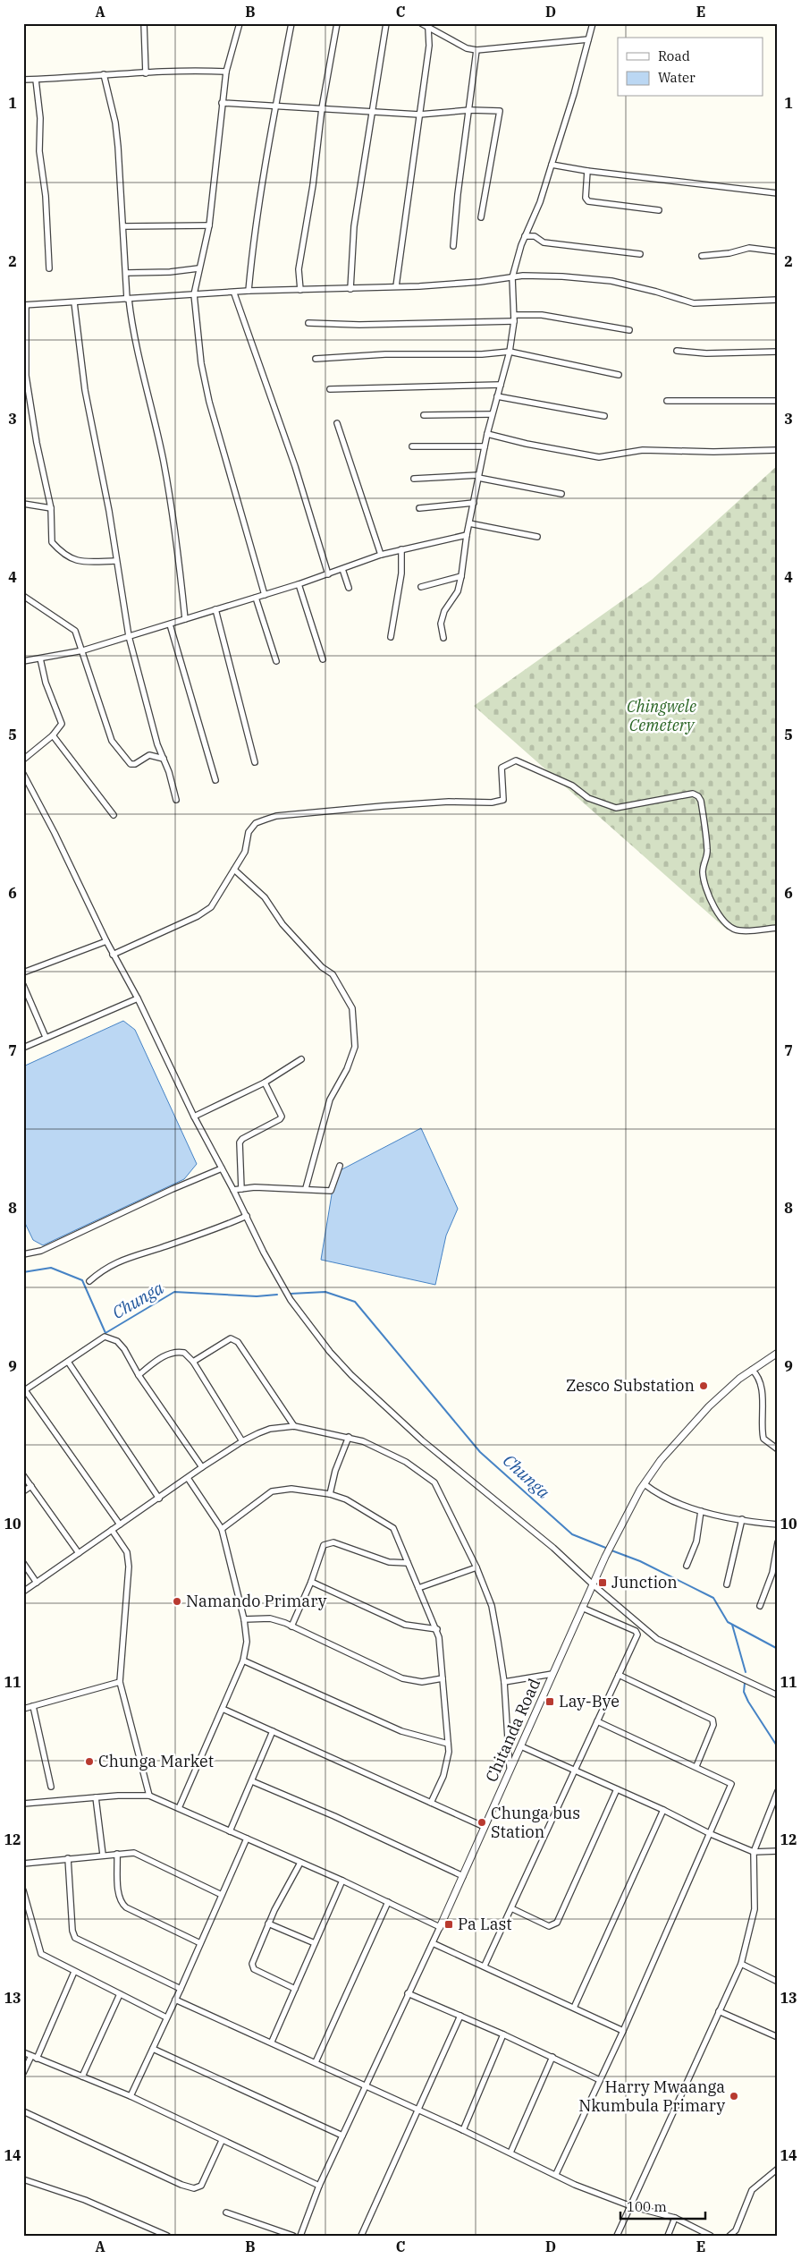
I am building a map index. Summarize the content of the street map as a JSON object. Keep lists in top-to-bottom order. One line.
{"streets":{"street":["Chitanda Road"]},"water":["Chunga"],"parks":["Chingwele Cemetery"],"places":{"other":["Zesco Substation","Namando Primary","Chunga Market","Chunga bus Station","Harry Mwaanga Nkumbula Primary"],"transit":["Junction","Lay-Bye","Pa Last"]},"legend":["Road","Water"],"scale_bar":"100 m","grid":{"columns":["A","B","C","D","E"],"rows":["1","2","3","4","5","6","7","8","9","10","11","12","13","14"]}}
